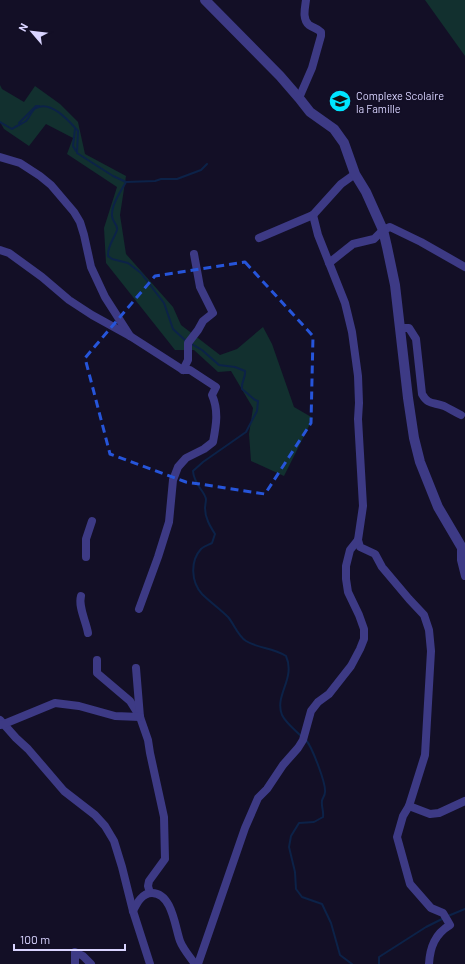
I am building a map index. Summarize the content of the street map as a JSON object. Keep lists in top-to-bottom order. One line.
{"places":{"school or university":["Complexe Scolaire la Famille"]},"scale_bar":"100 m","north":"top left"}
